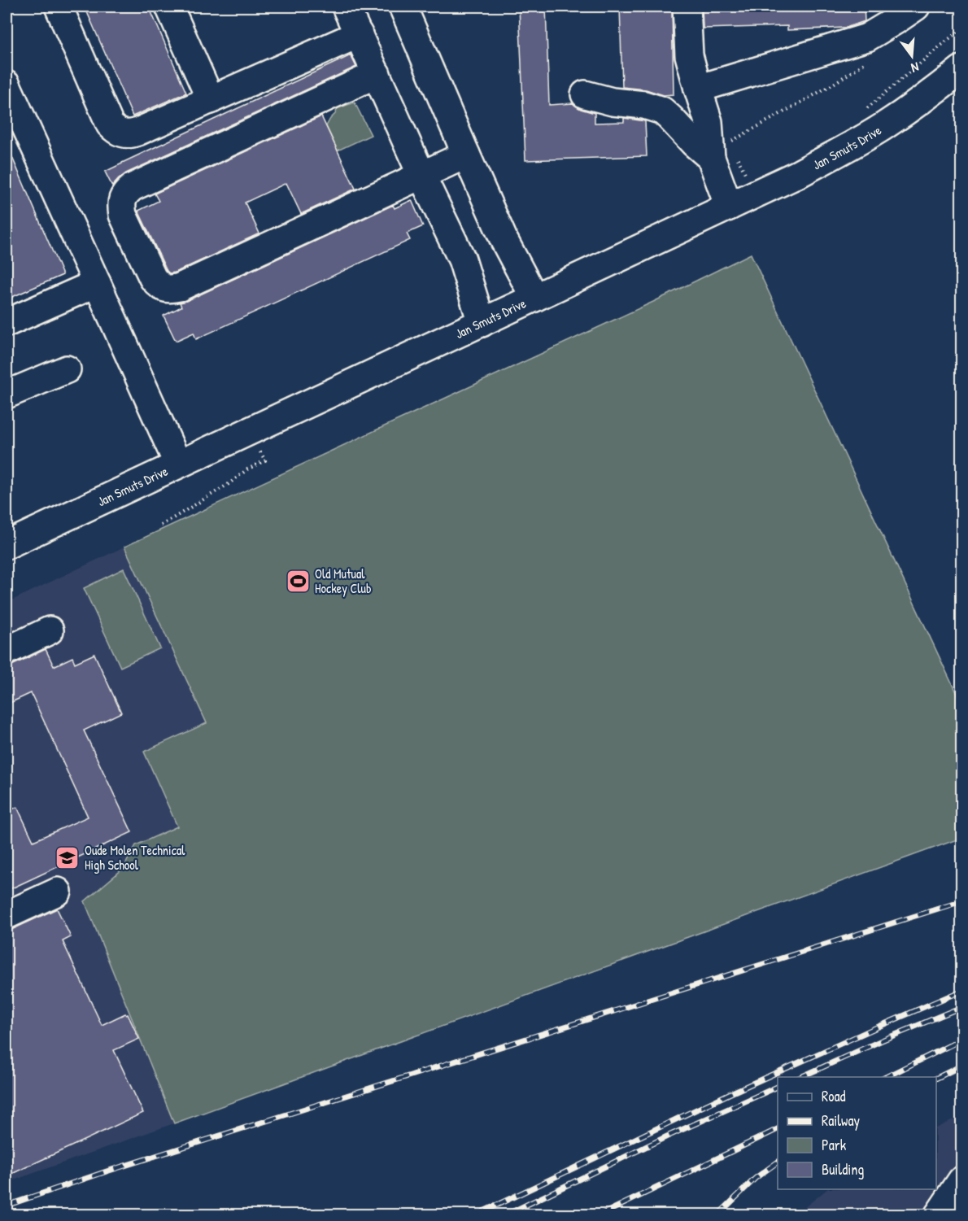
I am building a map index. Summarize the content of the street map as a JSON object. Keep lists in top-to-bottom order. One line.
{"streets":{"main road":["Jan Smuts Drive"]},"places":{"sports":["Old Mutual Hockey Club"],"school or university":["Oude Molen Technical High School"]},"legend":["Road","Railway","Park","Building"],"north":"bottom"}
